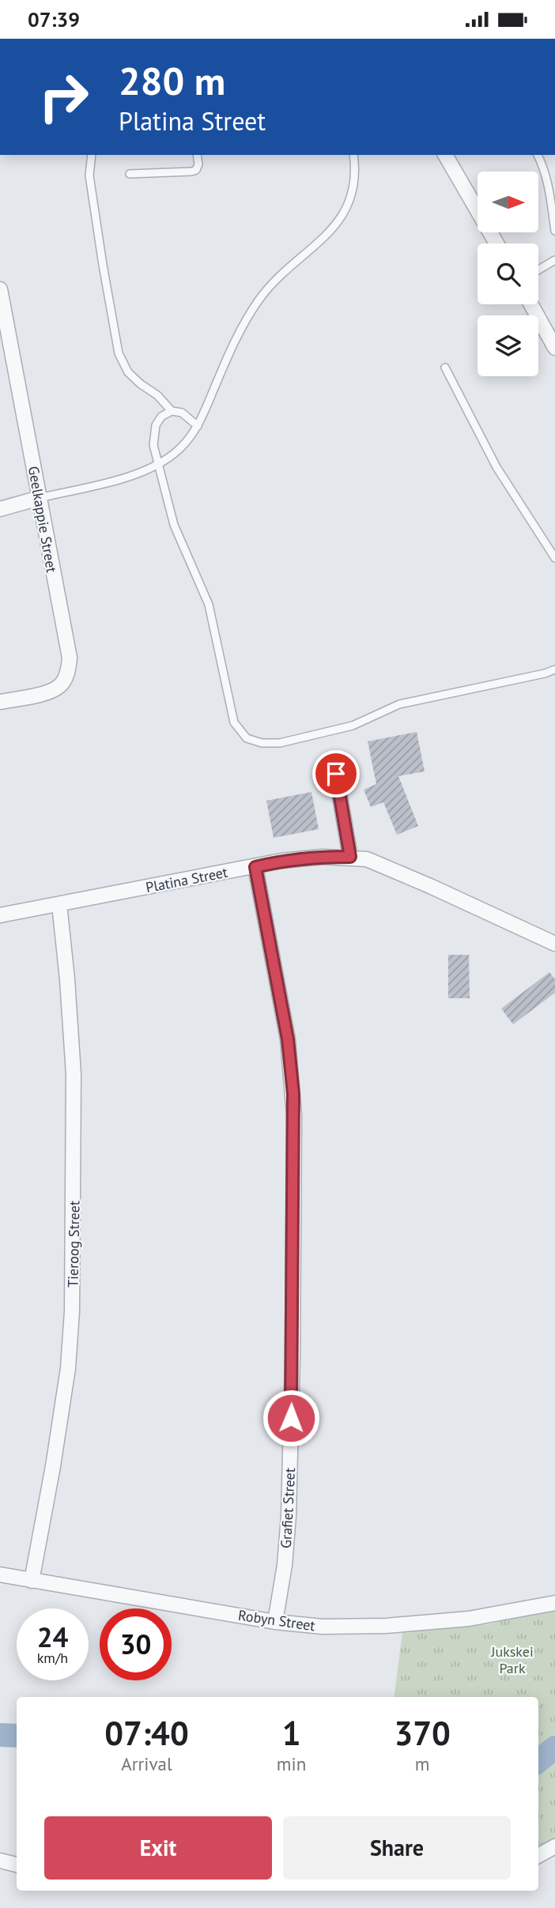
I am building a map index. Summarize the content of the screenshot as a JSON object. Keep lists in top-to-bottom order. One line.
{"streets":{"street":["Geelkappie Street","Platina Street","Tieroog Street","Grafiet Street","Robyn Street"]},"crossings":[["Platina Street","Tieroog Street"],["Platina Street","Grafiet Street"],["Tieroog Street","Robyn Street"],["Grafiet Street","Robyn Street"]],"parks":["Jukskei Park"],"north":"right","page":{"status":"07:39","turn":["280 m","Platina Street"],"speed":"24 km/h","limit":"30","eta":["07:40","Arrival","1","min","370","m"],"buttons":["Exit","Share"]}}
